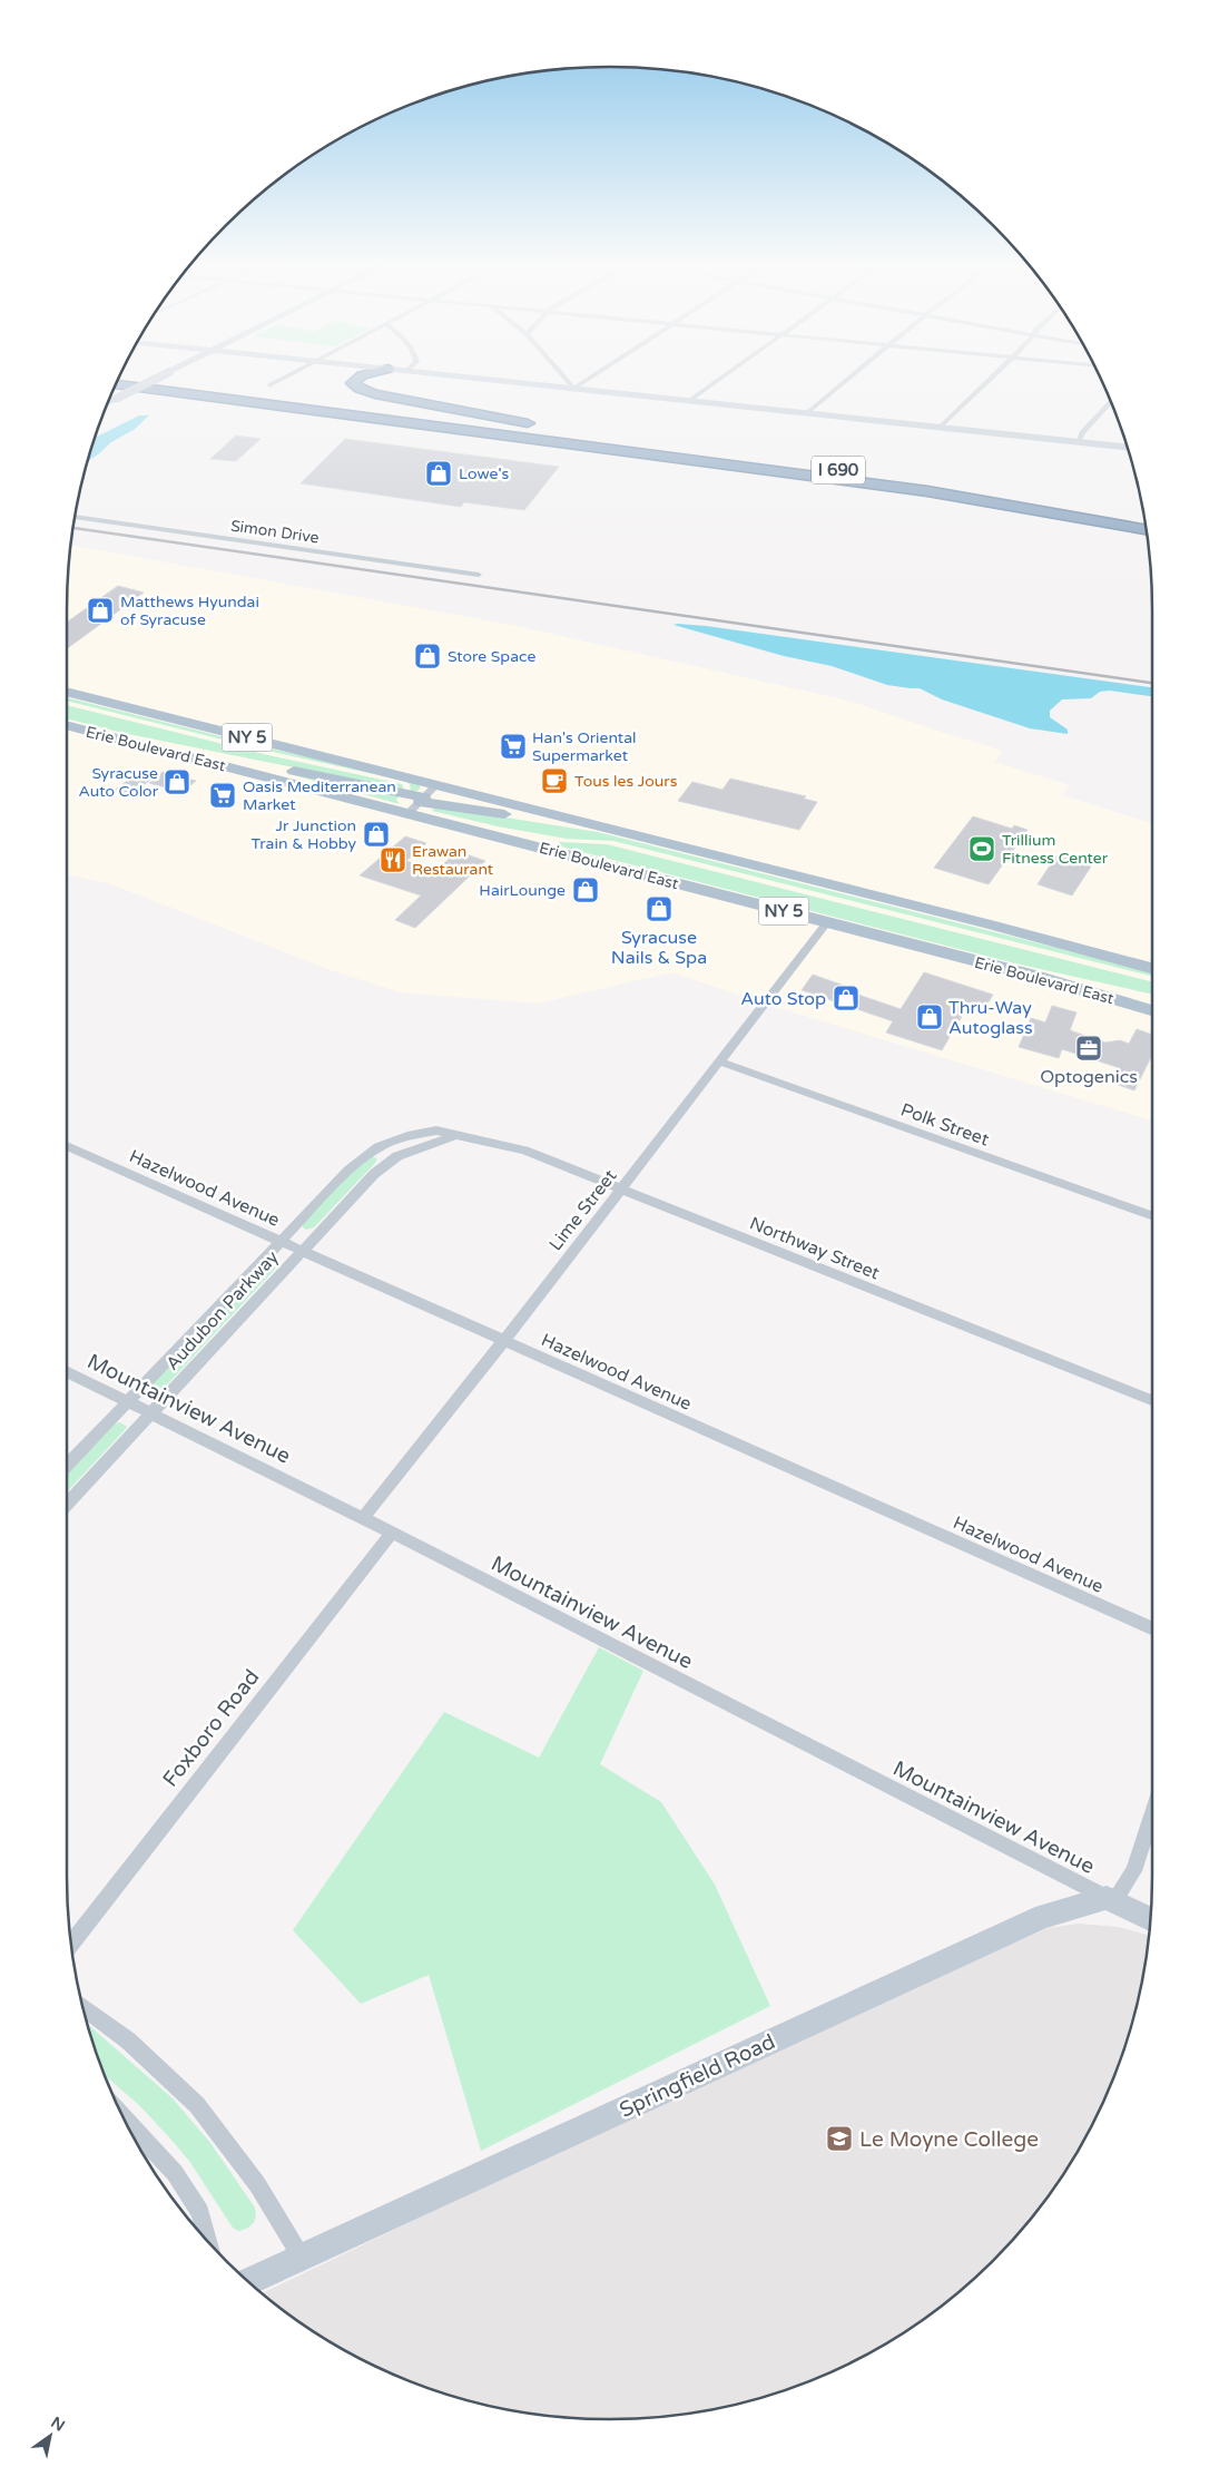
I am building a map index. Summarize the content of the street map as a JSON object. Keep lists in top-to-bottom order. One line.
{"streets":{"highway":["I 690"],"main road":["NY 5","Erie Boulevard East"],"street":["Simon Drive","Polk Street","Hazelwood Avenue","Lime Street","Northway Street","Audubon Parkway","Mountainview Avenue","Foxboro Road","Springfield Road"]},"crossings":[["Erie Boulevard East","Lime Street"],["Polk Street","Lime Street"],["Hazelwood Avenue","Lime Street"],["Hazelwood Avenue","Audubon Parkway"],["Lime Street","Northway Street"],["Lime Street","Mountainview Avenue"],["Northway Street","Audubon Parkway"],["Audubon Parkway","Mountainview Avenue"],["Mountainview Avenue","Foxboro Road"],["Mountainview Avenue","Springfield Road"]],"places":{"shop":["Lowe's","Matthews Hyundai of Syracuse","Store Space","Syracuse Auto Color","Jr Junction Train & Hobby","HairLounge","Syracuse Nails & Spa","Auto Stop","Thru-Way Autoglass"],"supermarket":["Han's Oriental Supermarket","Oasis Mediterranean Market"],"cafe":["Tous les Jours"],"sports":["Trillium Fitness Center"],"restaurant":["Erawan Restaurant"],"office":["Optogenics"],"school or university":["Le Moyne College"]},"north":"top right"}
